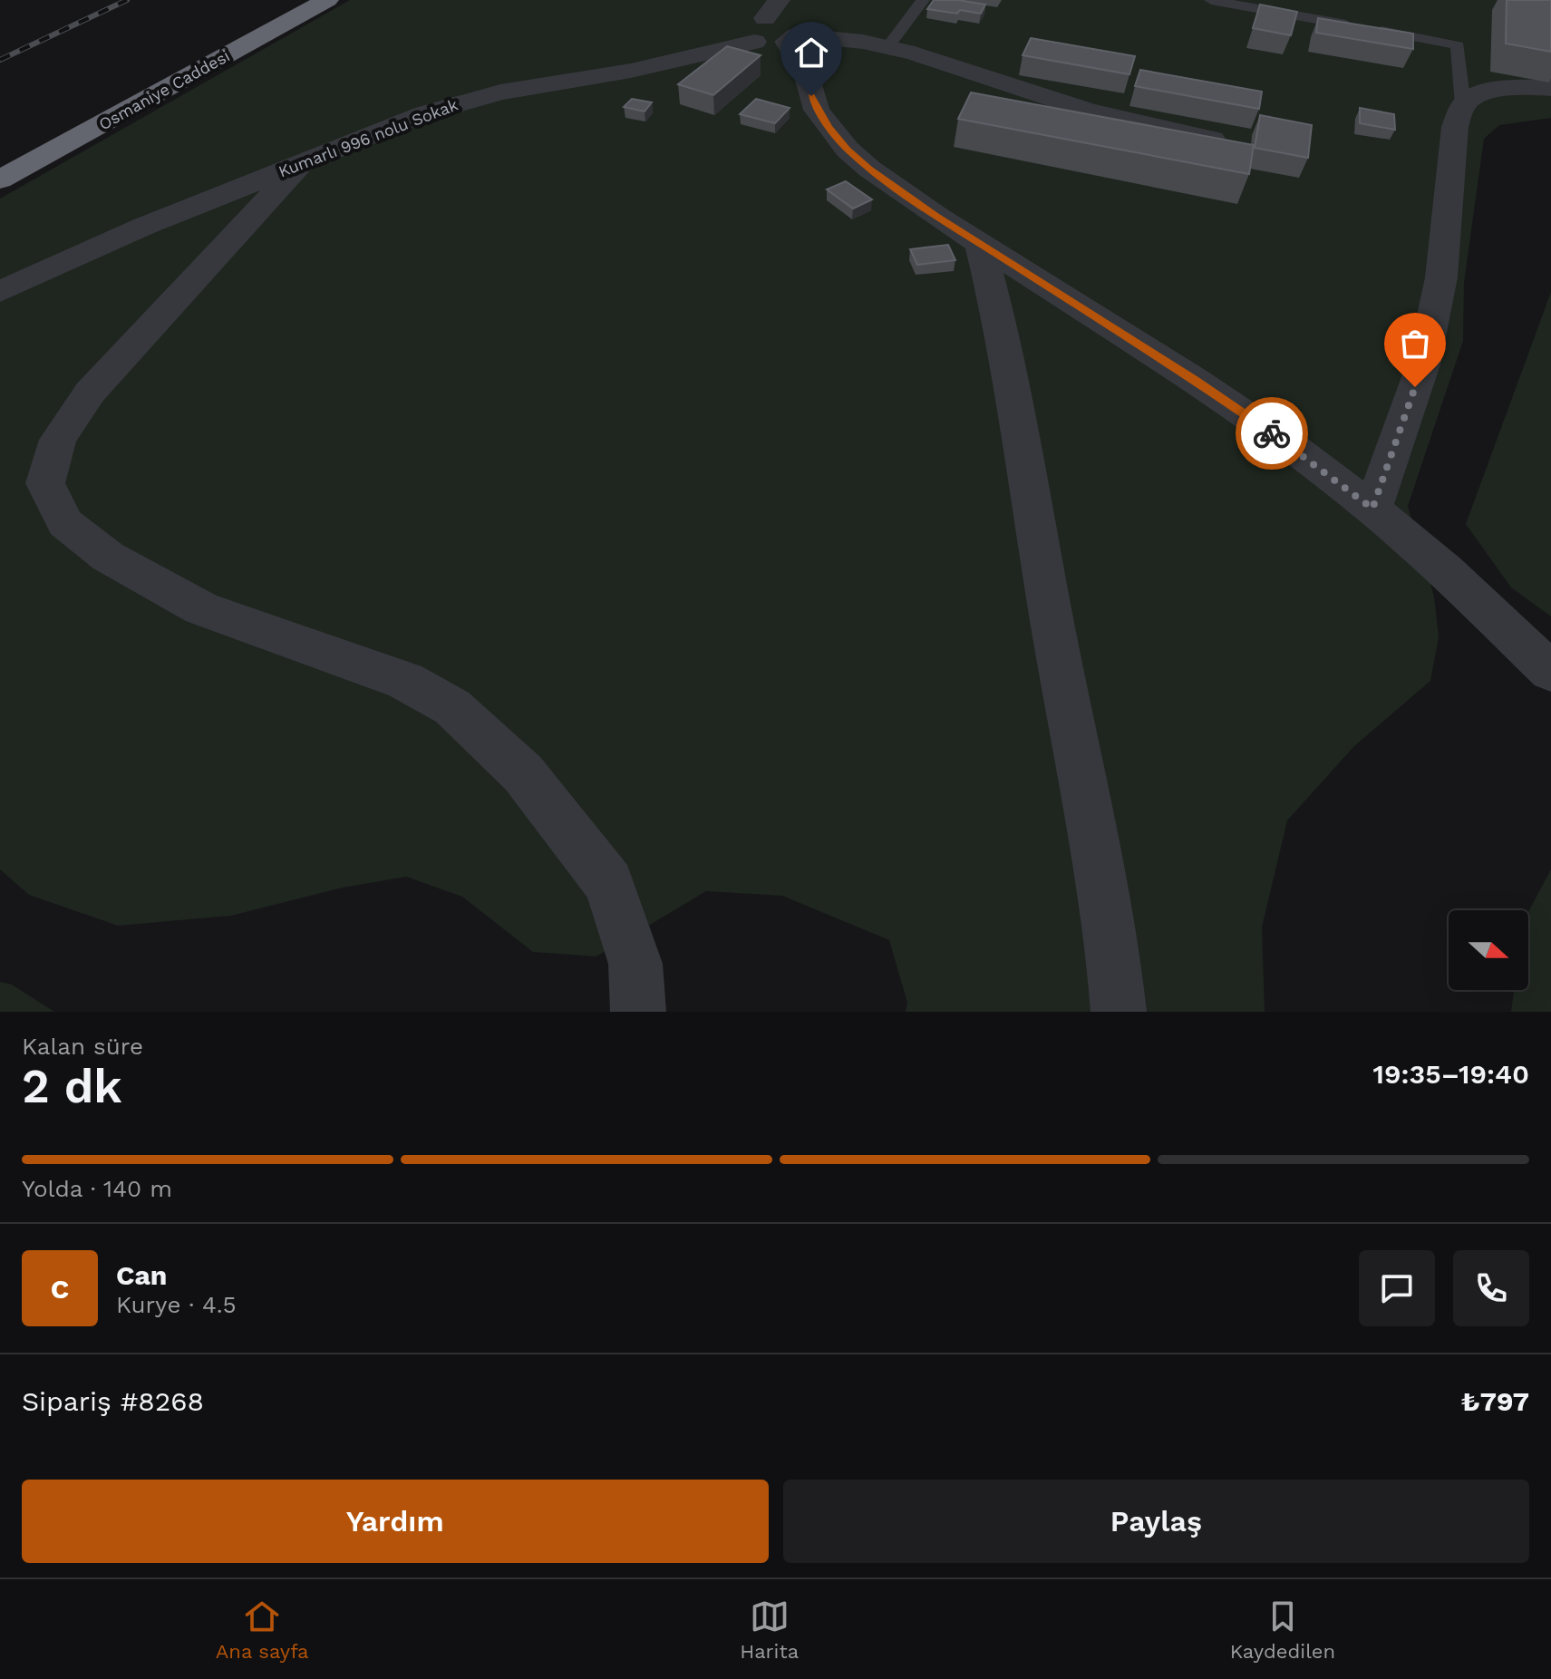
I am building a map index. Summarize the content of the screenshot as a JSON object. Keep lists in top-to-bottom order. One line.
{"streets":{"highway":["Osmaniye Caddesi"],"street":["Kumarlı 996 nolu Sokak"]},"north":"right","page":{"heading":["2 dk","Kalan süre","19:35–19:40"],"panel":["Can","Kurye · 4.5","Sipariş #8268","₺797"],"bar":"Yolda · 140 m","round":"C","buttons":["Yardım","Paylaş"],"tabs":["Ana sayfa","Harita","Kaydedilen"]}}
